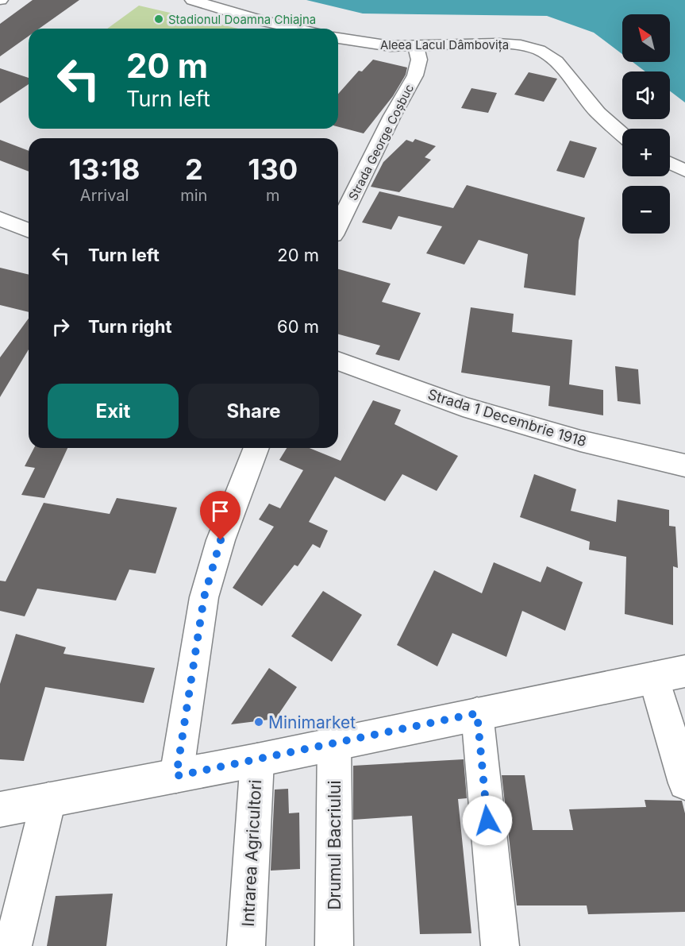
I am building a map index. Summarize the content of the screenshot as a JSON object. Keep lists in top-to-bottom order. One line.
{"streets":{"street":["Aleea Lacul Dâmbovița","Strada George Coșbuc","Strada 1 Decembrie 1918","Drumul Bacriului","Intrarea Agricultori"]},"crossings":[["Aleea Lacul Dâmbovița","Strada George Coșbuc"]],"places":["Stadionul Doamna Chiajna","Minimarket"],"north":"top left","page":{"map_buttons":["+","−"],"turn":["20 m","Turn left"],"eta":["13:18","Arrival","2","min","130","m"],"list":[{"name":"Turn left","value":"20 m"},{"name":"Turn right","value":"60 m"}],"buttons":["Exit","Share"]}}
